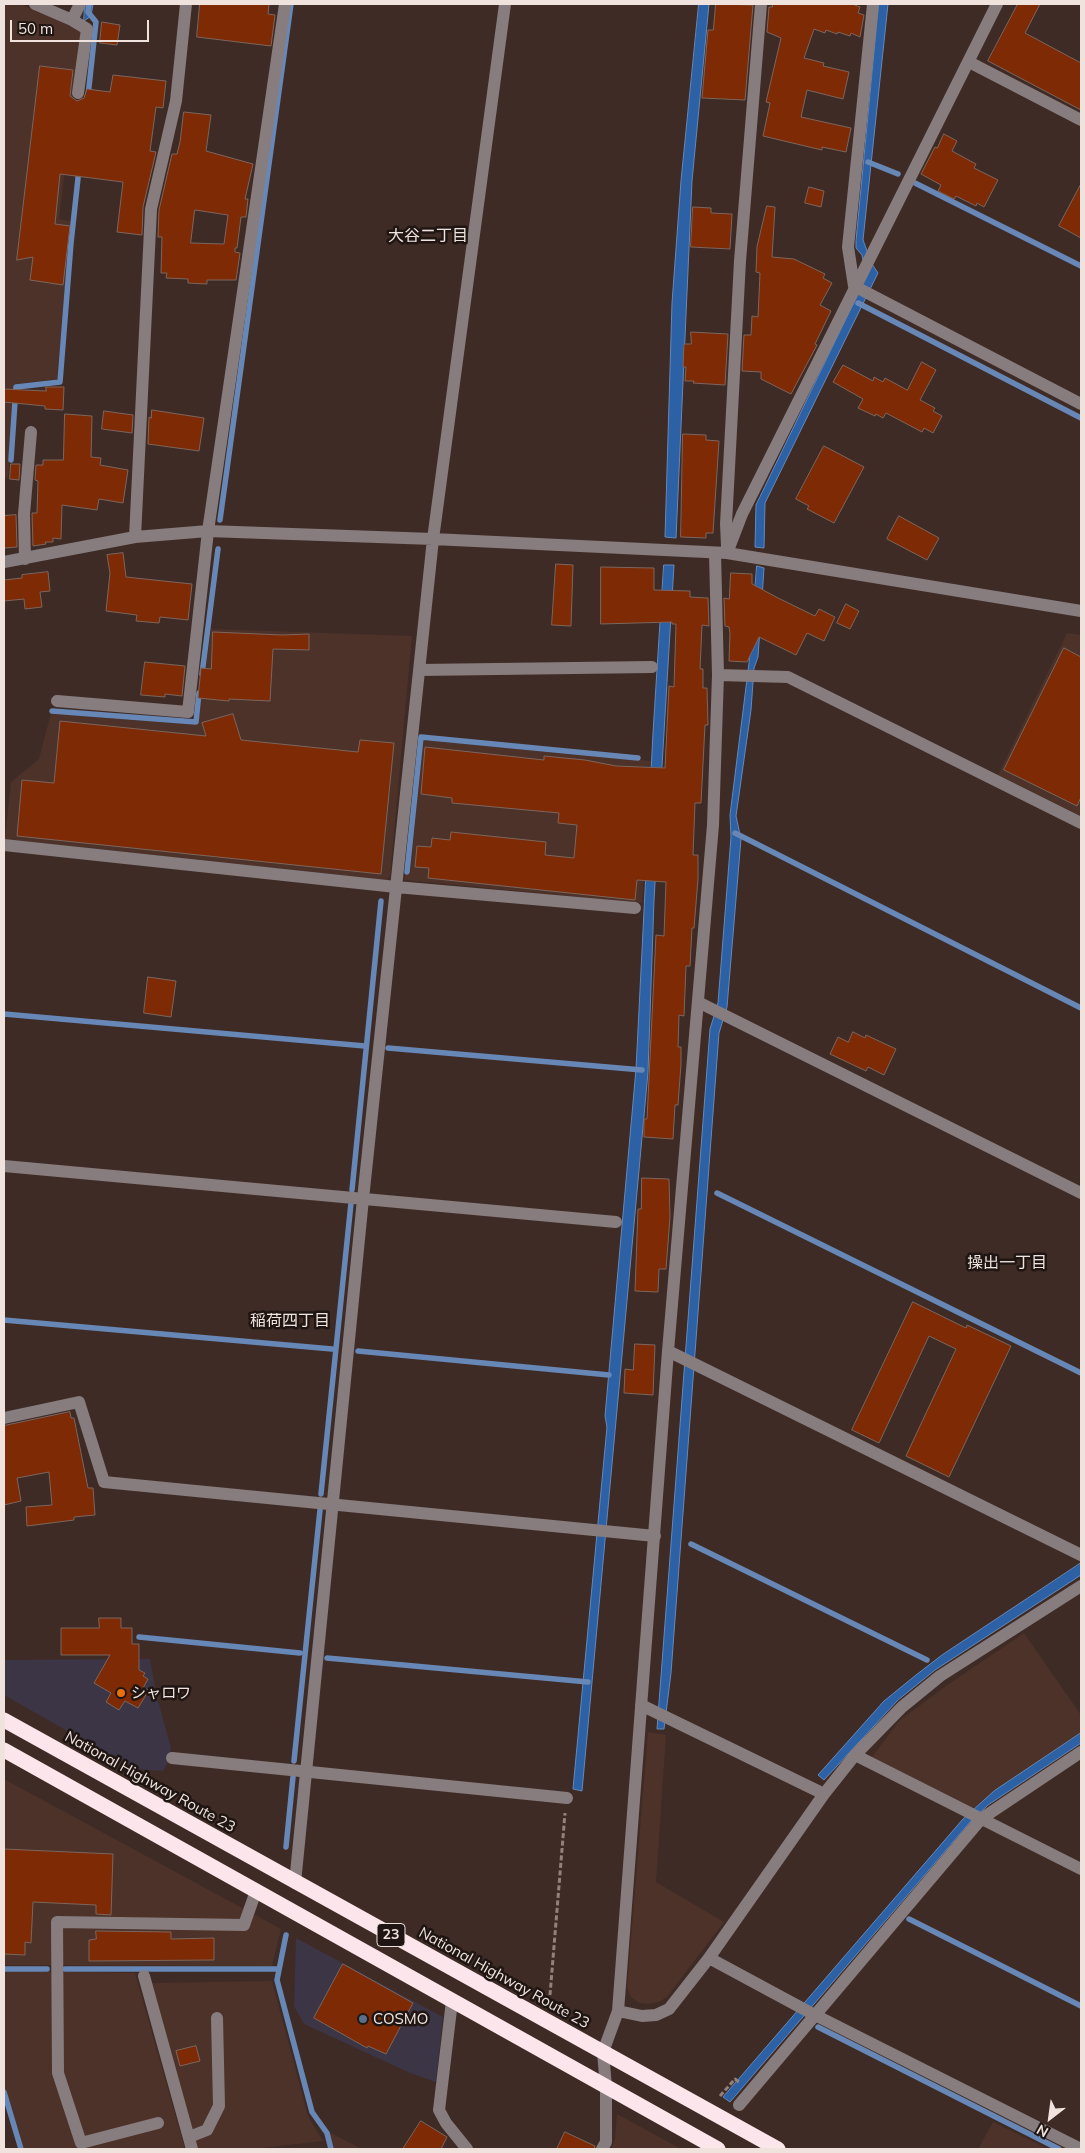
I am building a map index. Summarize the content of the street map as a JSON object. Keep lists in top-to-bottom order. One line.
{"streets":{"highway":["National Highway Route 23","23"]},"districts":["大谷二丁目","操出一丁目","稲荷四丁目"],"places":["シャロワ","COSMO"],"scale_bar":"50 m","north":"bottom left"}
